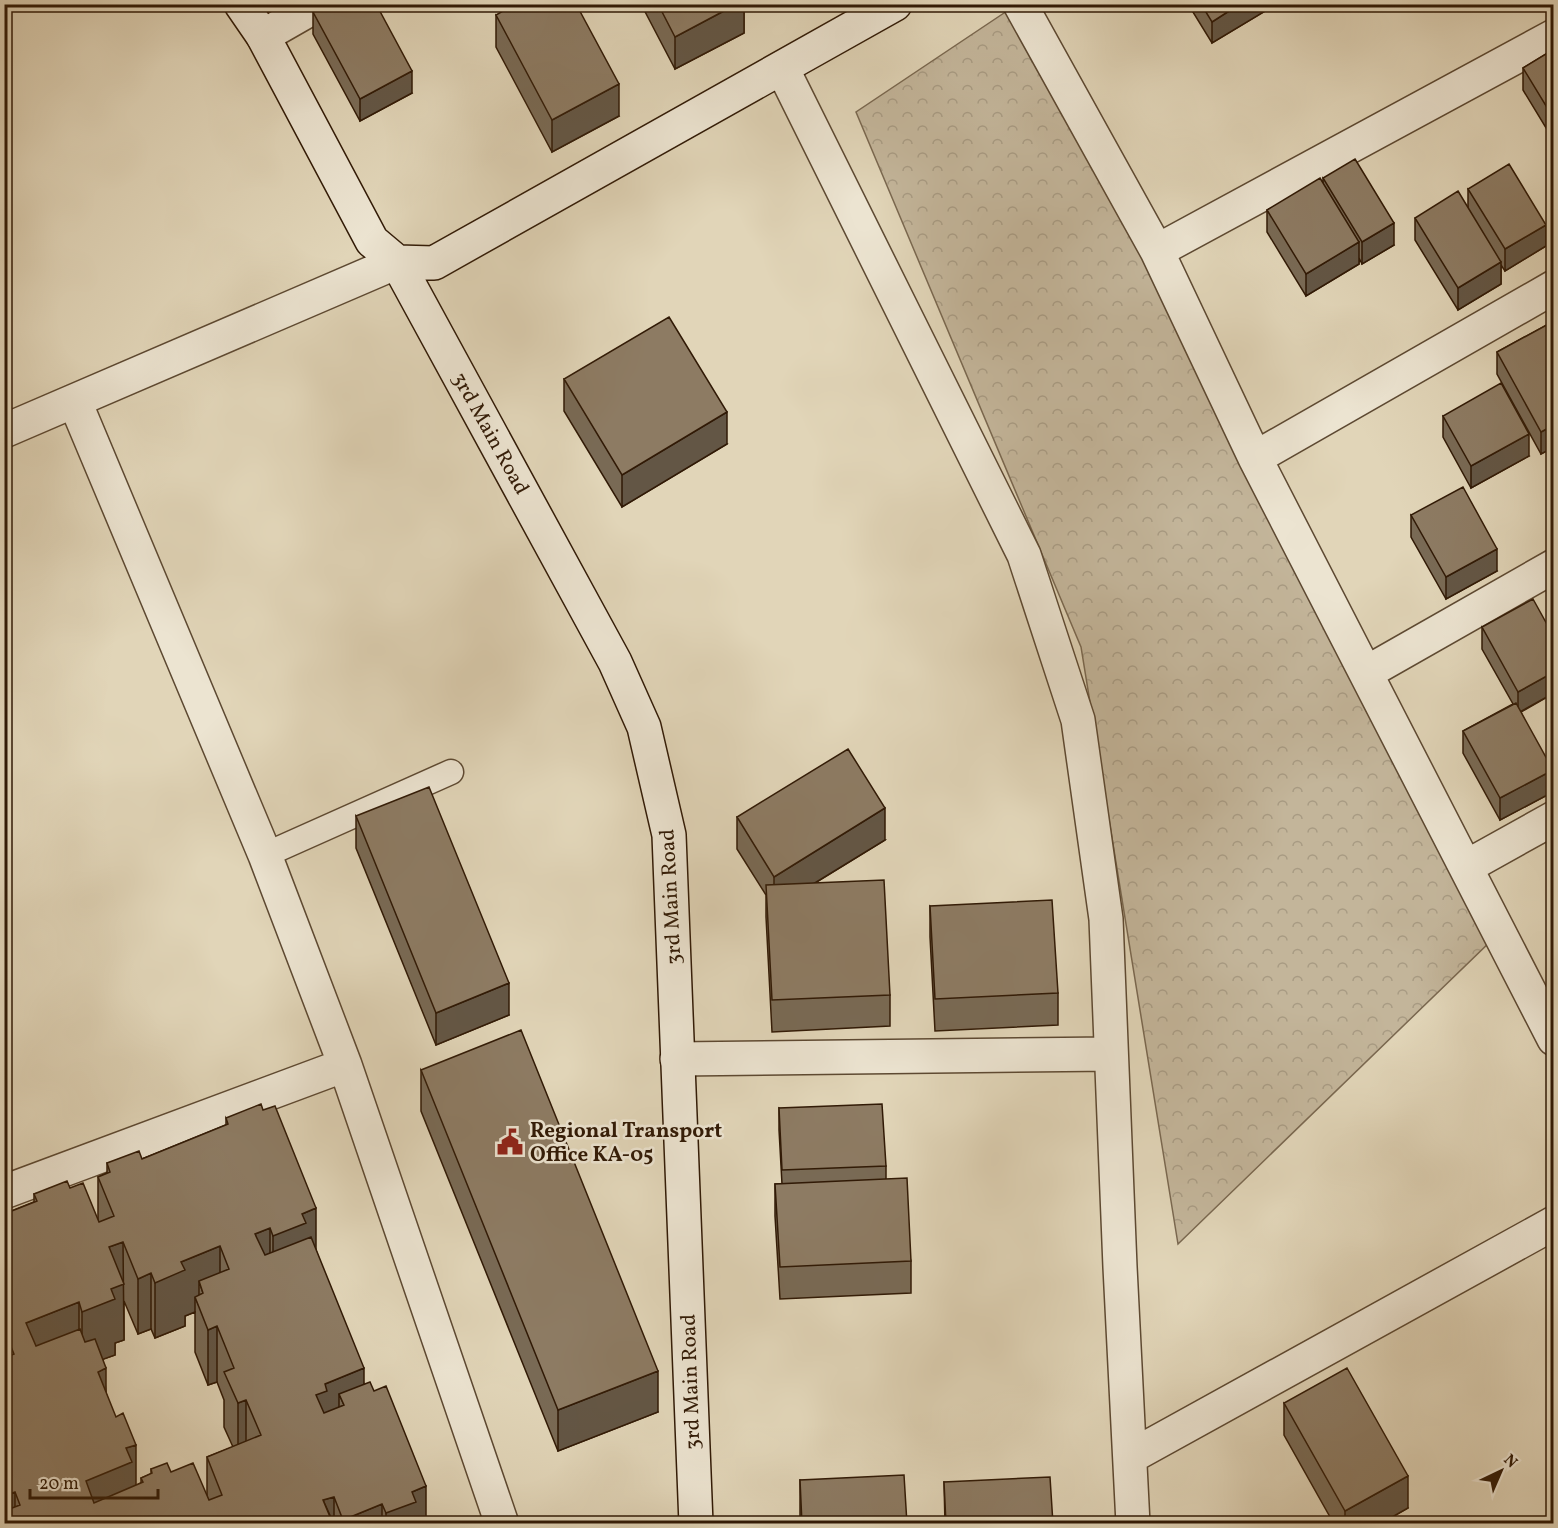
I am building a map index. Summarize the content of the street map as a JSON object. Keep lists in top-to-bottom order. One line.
{"streets":{"street":["3rd Main Road"]},"places":{"public building":["Regional Transport Office KA-05"]},"scale_bar":"20 m","north":"top right"}
